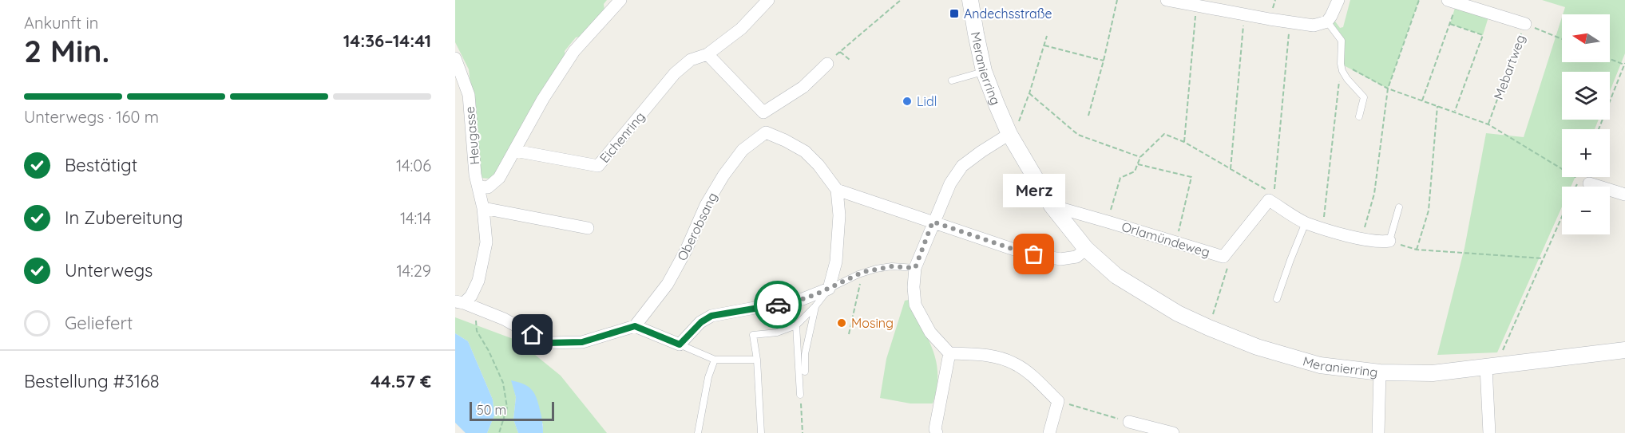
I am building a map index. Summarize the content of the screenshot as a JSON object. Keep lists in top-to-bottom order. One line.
{"streets":{"street":["Mebartweg","Meranierring","Heugasse","Eichenring","Oberobsang","Orlamündeweg"]},"crossings":[["Meranierring","Orlamündeweg"]],"places":{"transit":["Andechsstraße"],"other":["Lidl","Merz","Mosing"]},"scale_bar":"50 m","north":"left","page":{"heading":["2 Min.","Ankunft in","14:36–14:41"],"panel":["Bestellung #3168","44.57 €"],"map_buttons":["+","−"],"bar":"Unterwegs · 160 m","list":[["Bestätigt","14:06"],["In Zubereitung","14:14"],["Unterwegs","14:29"],"Geliefert"],"bubble":"Merz","scale":"50 m"}}
